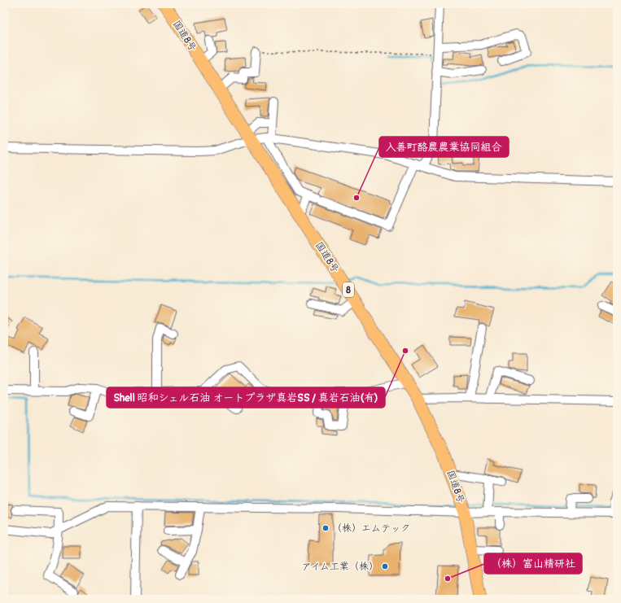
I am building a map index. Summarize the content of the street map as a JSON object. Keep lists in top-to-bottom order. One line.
{"streets":{"highway":["国道8号","8"]},"places":["入善町酪農農業協同組合","Shell 昭和シェル石油 オートプラザ真岩SS / 真岩石油(有)","（株）エムテック","アイム工業（株）","（株）富山精研社"]}
